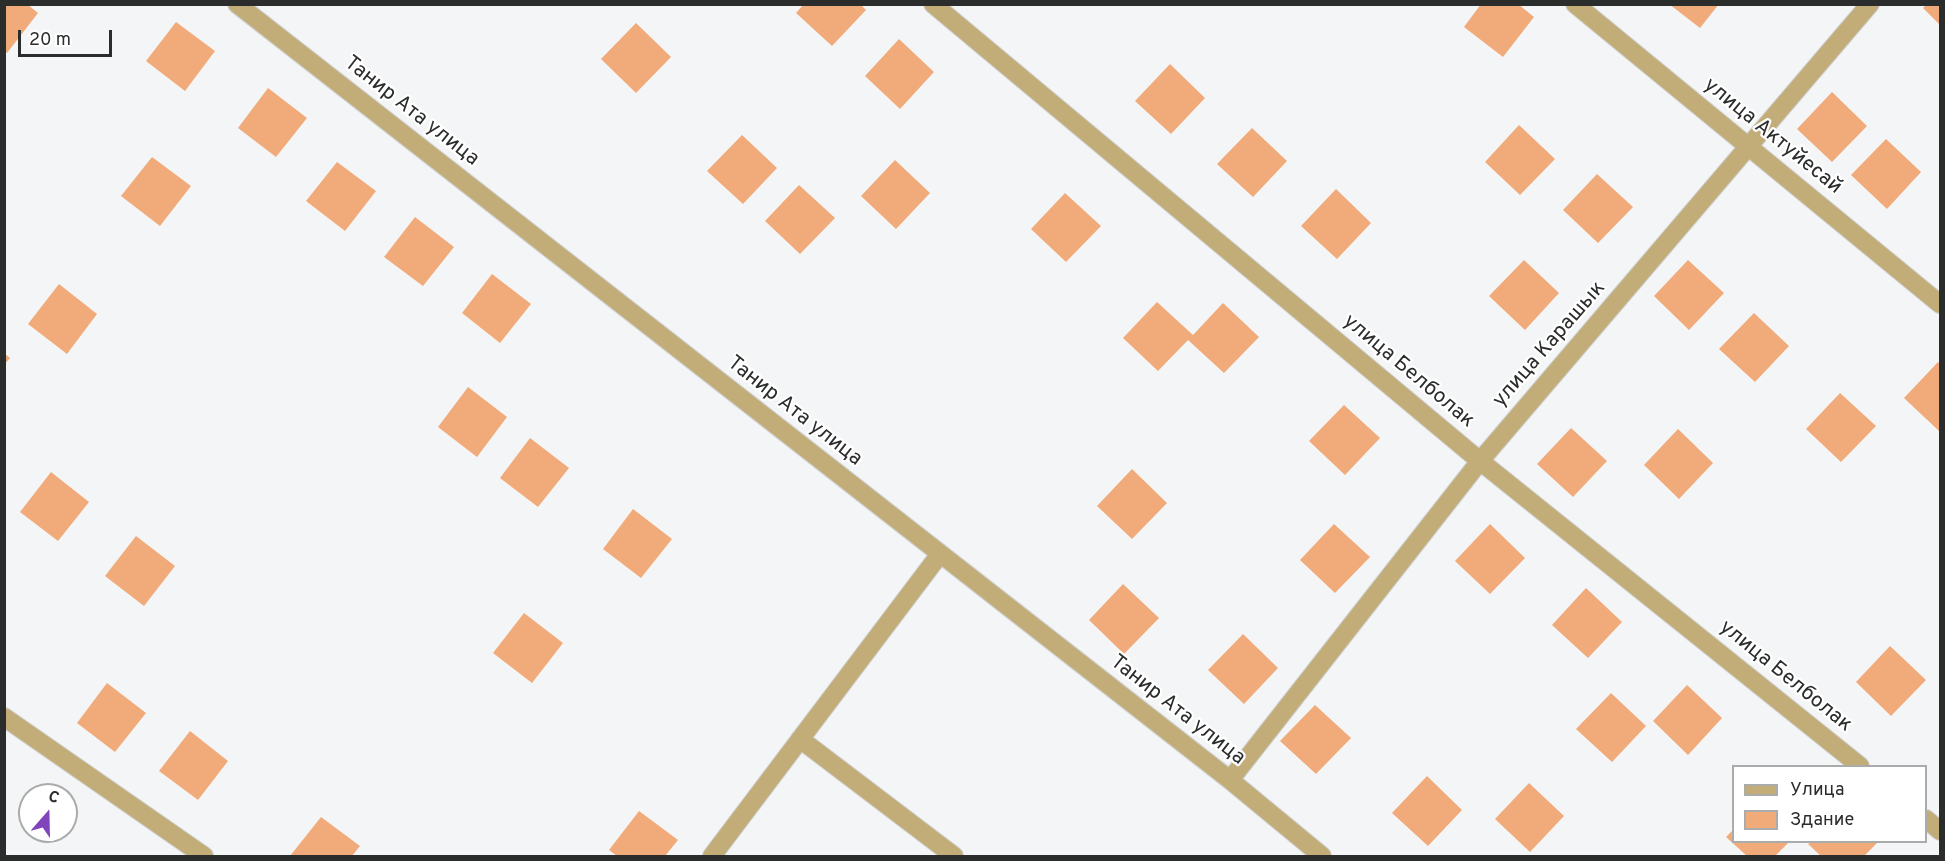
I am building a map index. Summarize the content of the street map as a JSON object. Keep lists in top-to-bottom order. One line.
{"streets":{"street":["Танир Ата улица","улица Актуйесай","улица Карашык","улица Белболак"]},"crossings":[["Танир Ата улица","улица Карашык"],["улица Актуйесай","улица Карашык"],["улица Карашык","улица Белболак"]],"legend":["Улица","Здание"],"scale_bar":"20 m","north":"top"}
